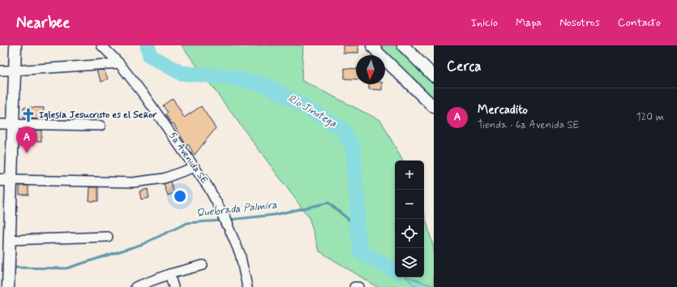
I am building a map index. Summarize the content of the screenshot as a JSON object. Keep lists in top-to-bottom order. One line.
{"streets":{"street":["5a Avenida SE"]},"water":["Río Jinotega","Quebrada Palmira"],"places":{"church":["Iglesia Jesucristo es el Señor"]},"north":"bottom","page":{"header":"Nearbee","nav":["Inicio","Mapa","Nosotros","Contacto"],"heading":"Cerca","list":[{"mark":"A","name":"Mercadito","note":"Tienda · 6a Avenida SE","value":"120 m"}],"pins":"A","map_buttons":["+","−"]}}
